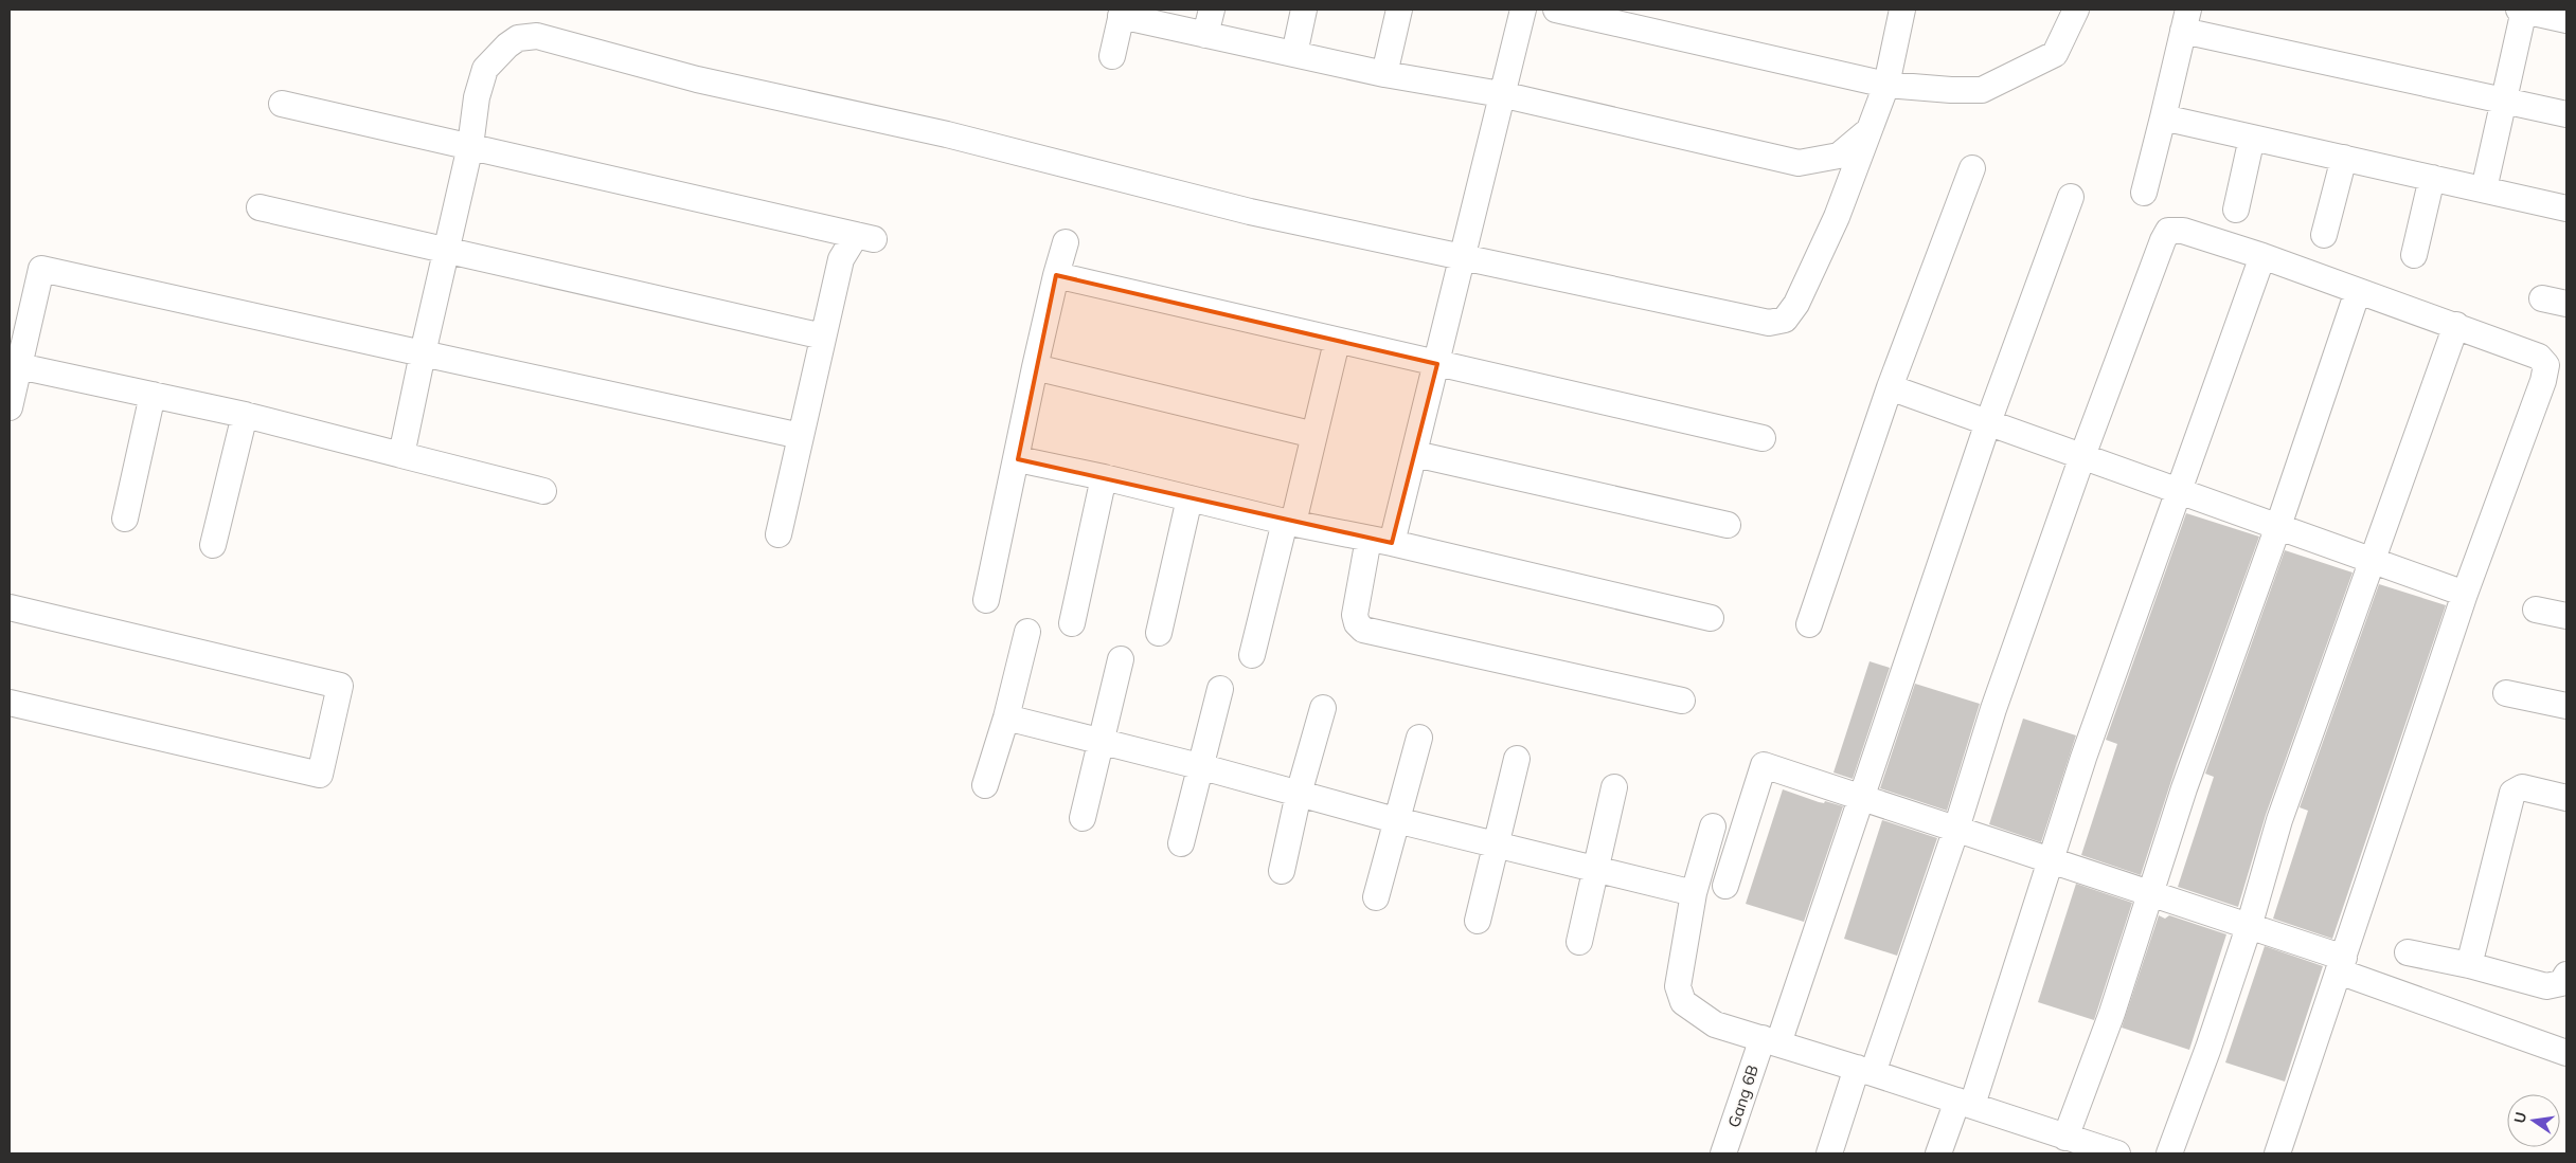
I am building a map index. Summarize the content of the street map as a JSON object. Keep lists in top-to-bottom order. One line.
{"streets":{"street":["Gang 6B"]},"north":"left"}
